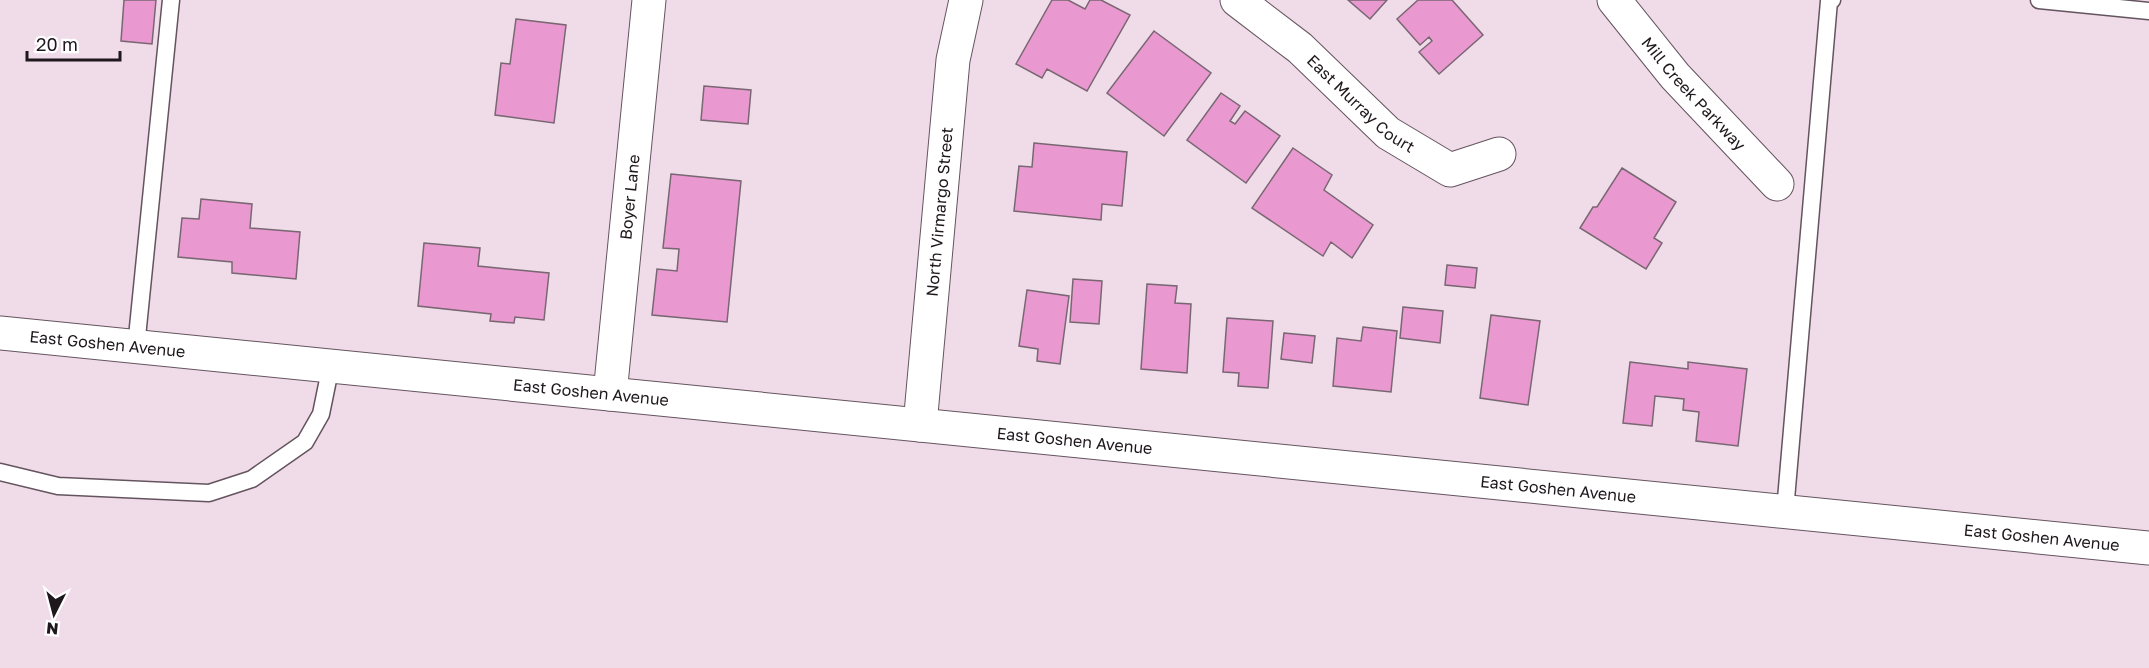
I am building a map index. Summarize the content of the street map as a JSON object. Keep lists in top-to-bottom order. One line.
{"streets":{"street":["Mill Creek Parkway","East Murray Court","Boyer Lane","North Virmargo Street","East Goshen Avenue"]},"crossings":[["Boyer Lane","East Goshen Avenue"],["North Virmargo Street","East Goshen Avenue"]],"scale_bar":"20 m","north":"bottom"}
